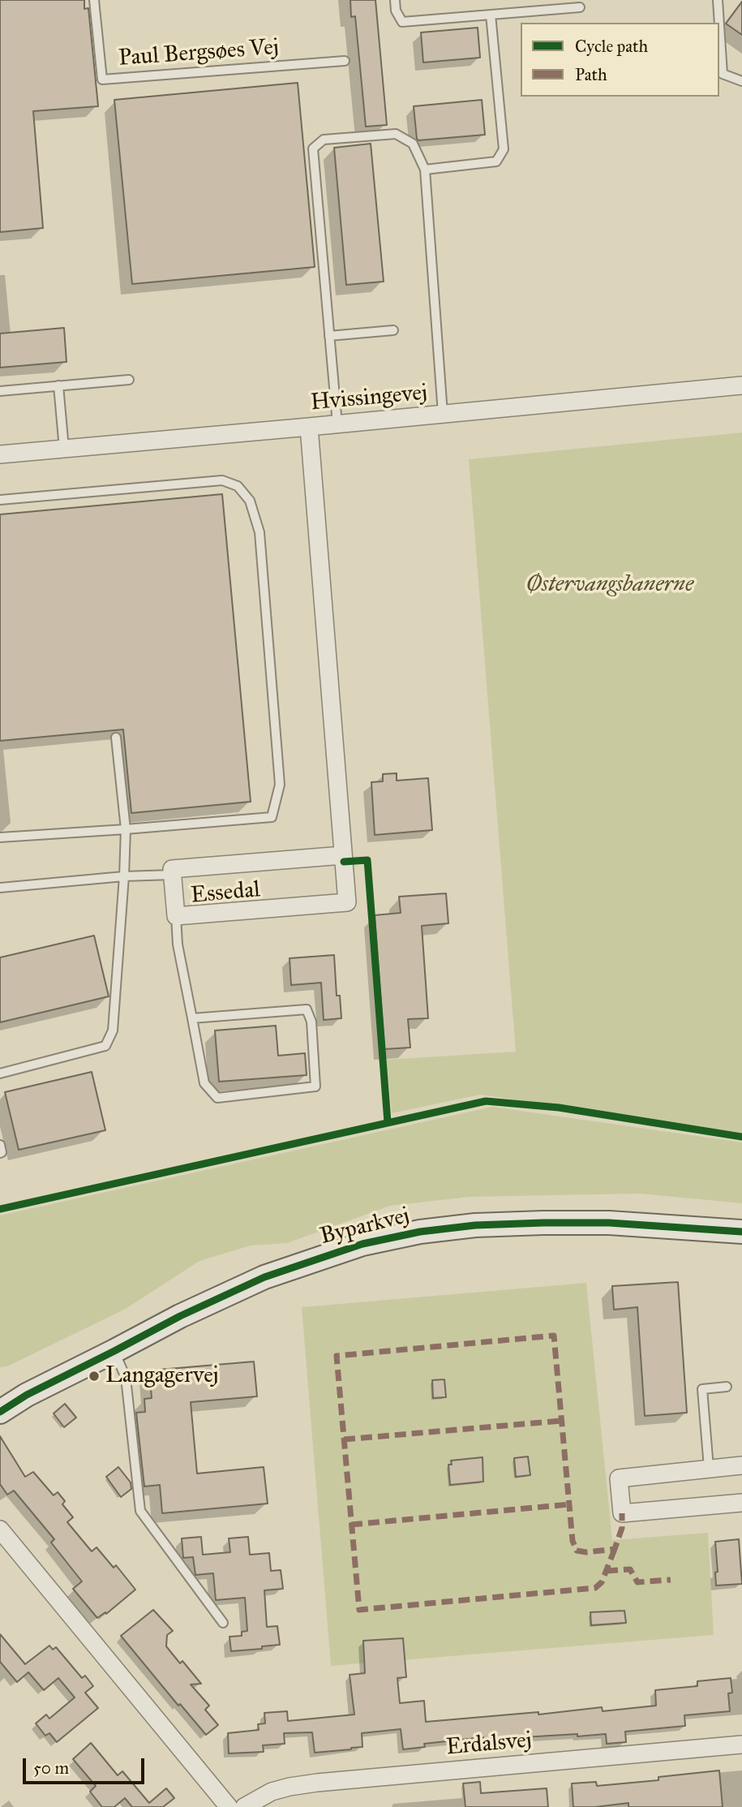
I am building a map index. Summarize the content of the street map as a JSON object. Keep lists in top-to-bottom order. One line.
{"streets":{"street":["Hvissingevej","Essedal","Byparkvej","Erdalsvej"],"lane":["Paul Bergsøes Vej"]},"crossings":[["Hvissingevej","Essedal"]],"parks":["Østervangsbanerne"],"places":["Langagervej"],"legend":["Cycle path","Path"],"scale_bar":"50 m"}
